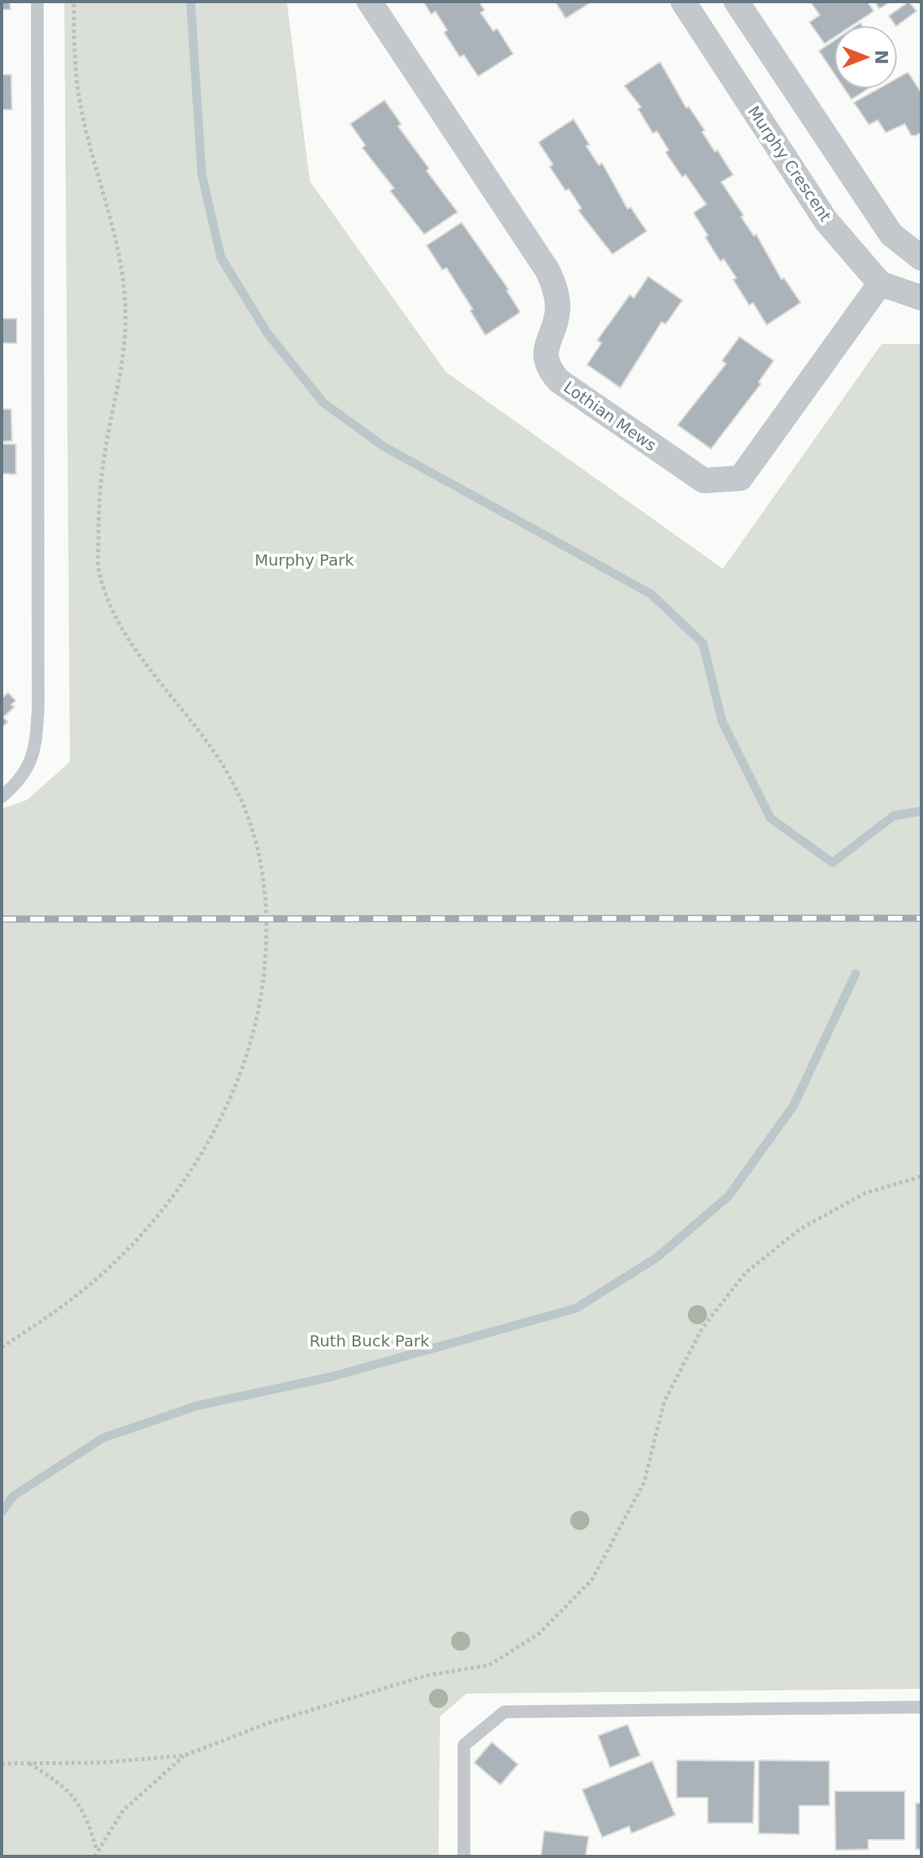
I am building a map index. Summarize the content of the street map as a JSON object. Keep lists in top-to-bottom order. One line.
{"streets":{"street":["Murphy Crescent","Lothian Mews"]},"crossings":[["Murphy Crescent","Lothian Mews"]],"parks":["Murphy Park","Ruth Buck Park"],"north":"right"}
